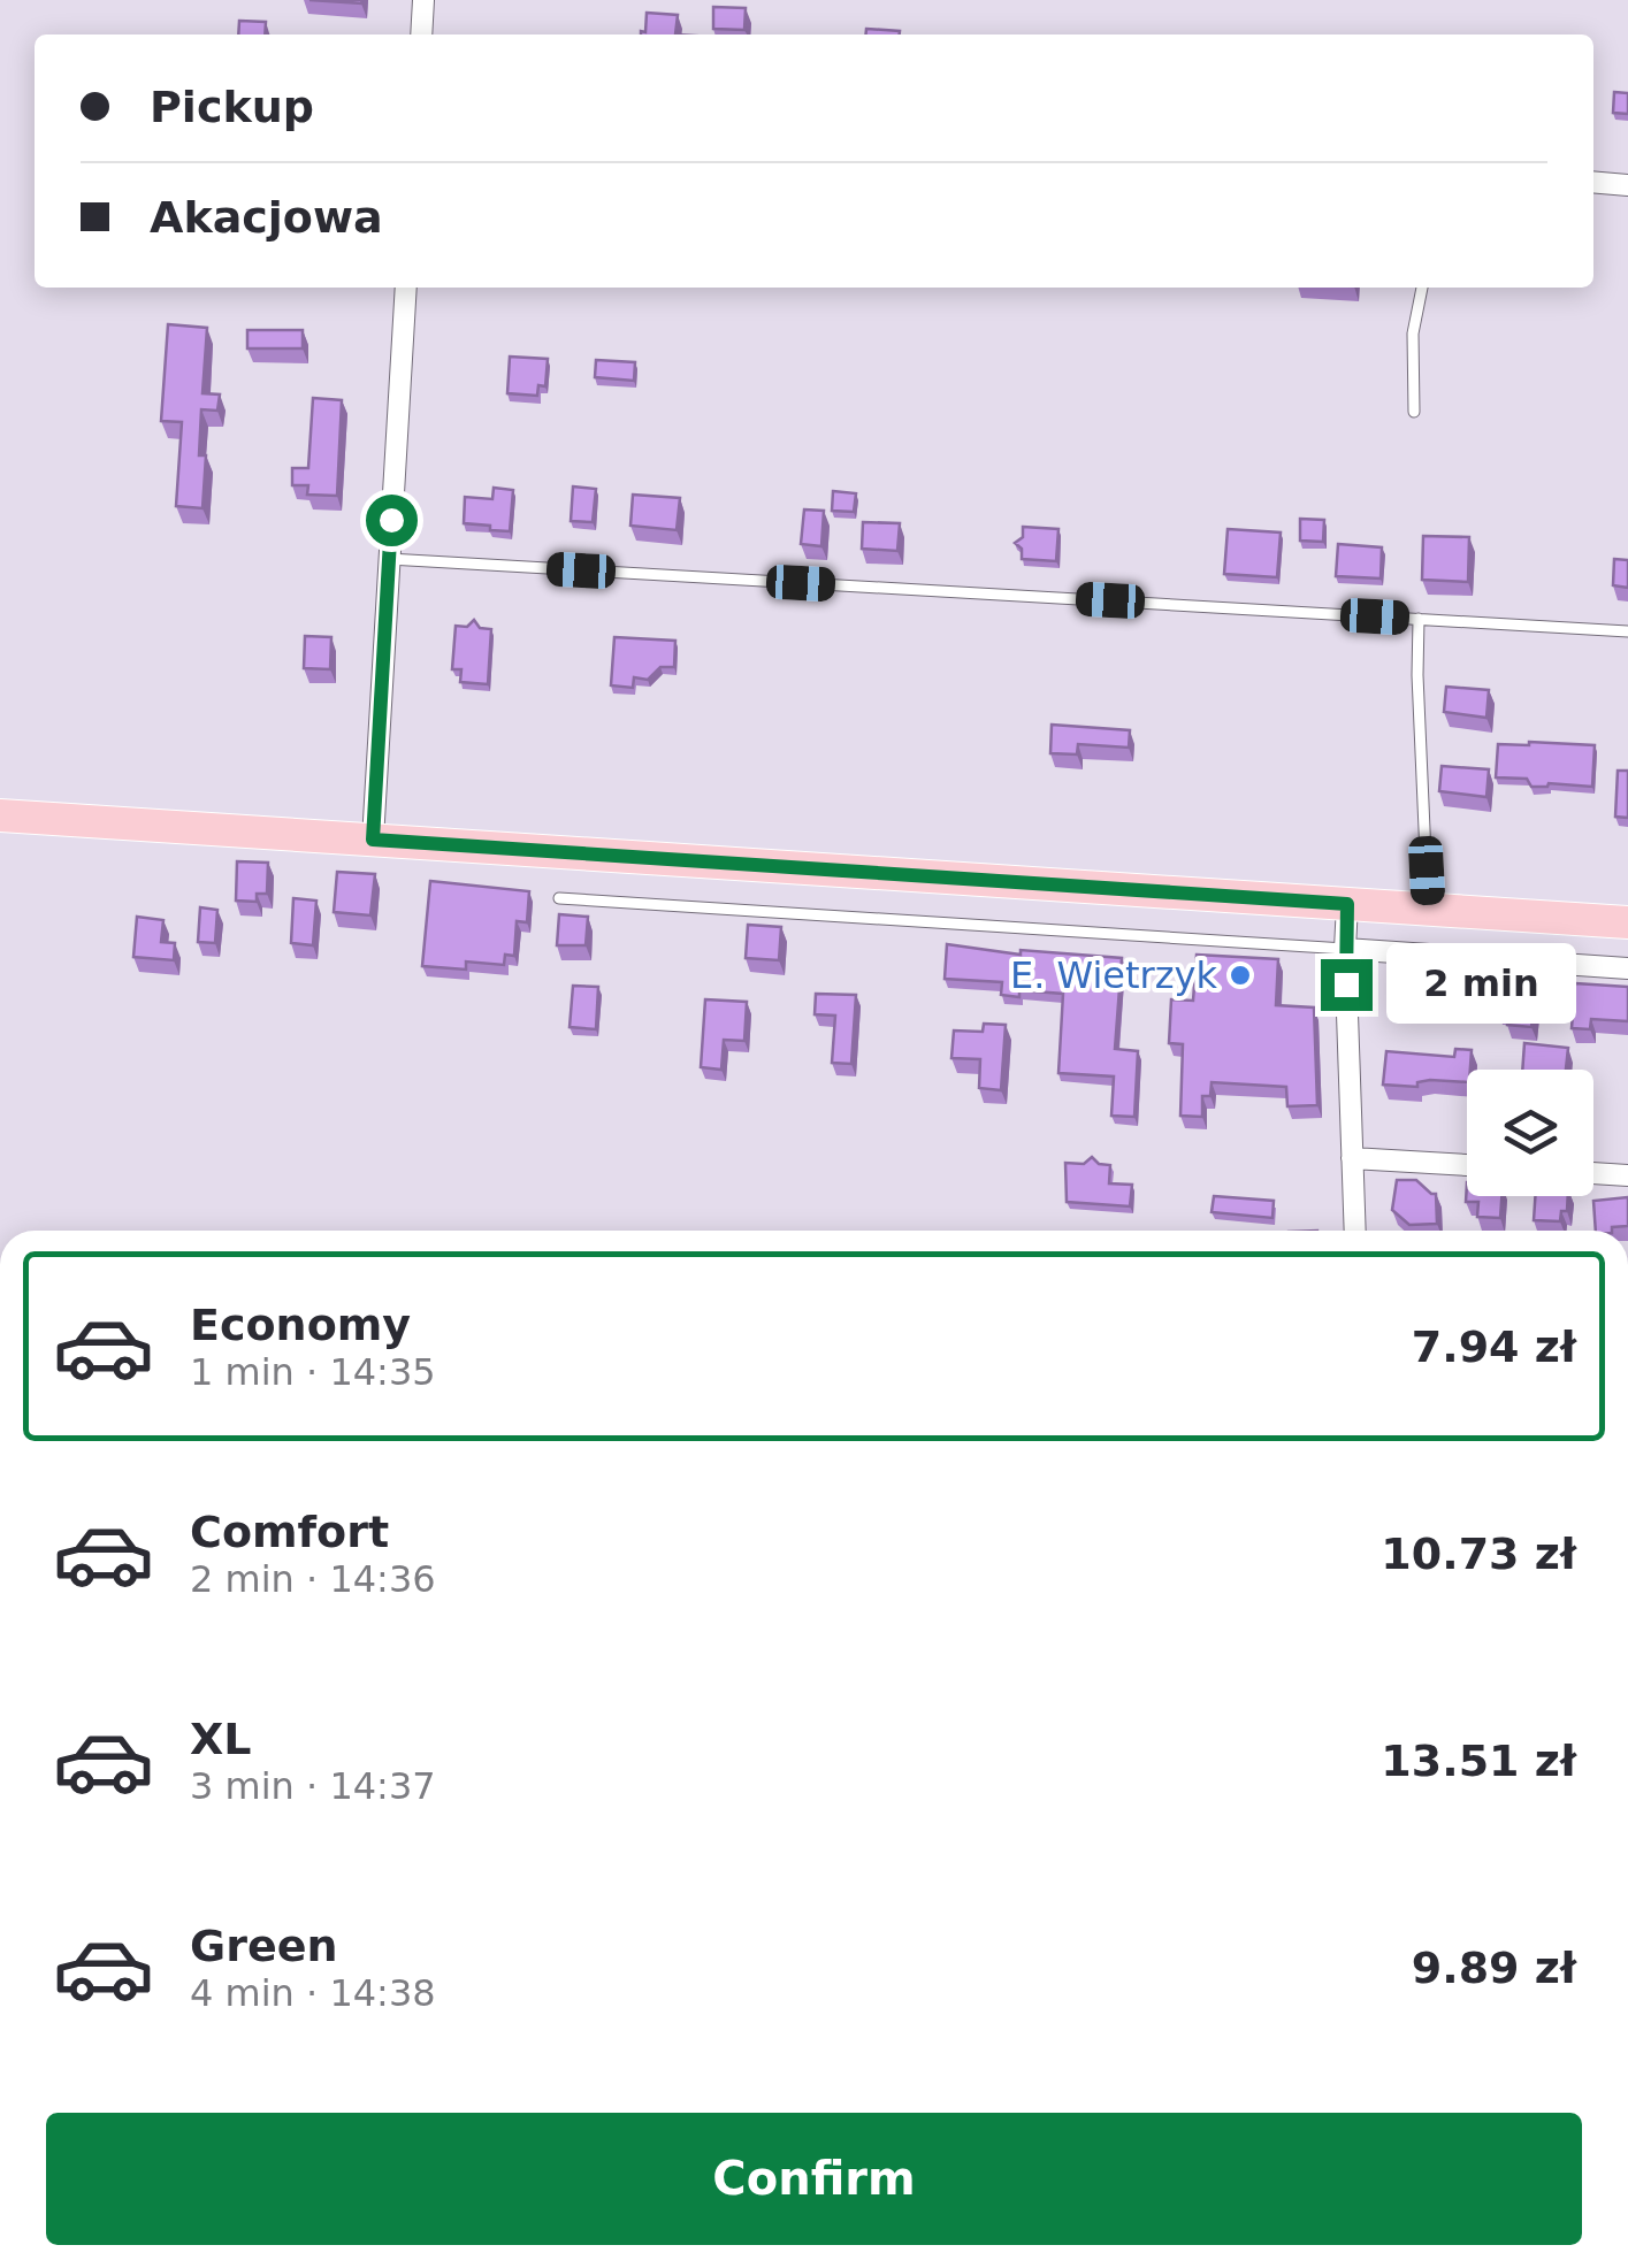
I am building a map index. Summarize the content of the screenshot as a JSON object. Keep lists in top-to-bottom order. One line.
{"places":["E. Wietrzyk"],"page":{"banner":["Pickup","Akacjowa"],"bubble":"2 min","list":[{"name":"Economy","note":"1 min · 14:35","value":"7.94 zł"},{"name":"Comfort","note":"2 min · 14:36","value":"10.73 zł"},{"name":"XL","note":"3 min · 14:37","value":"13.51 zł"},{"name":"Green","note":"4 min · 14:38","value":"9.89 zł"}],"buttons":"Confirm"}}
